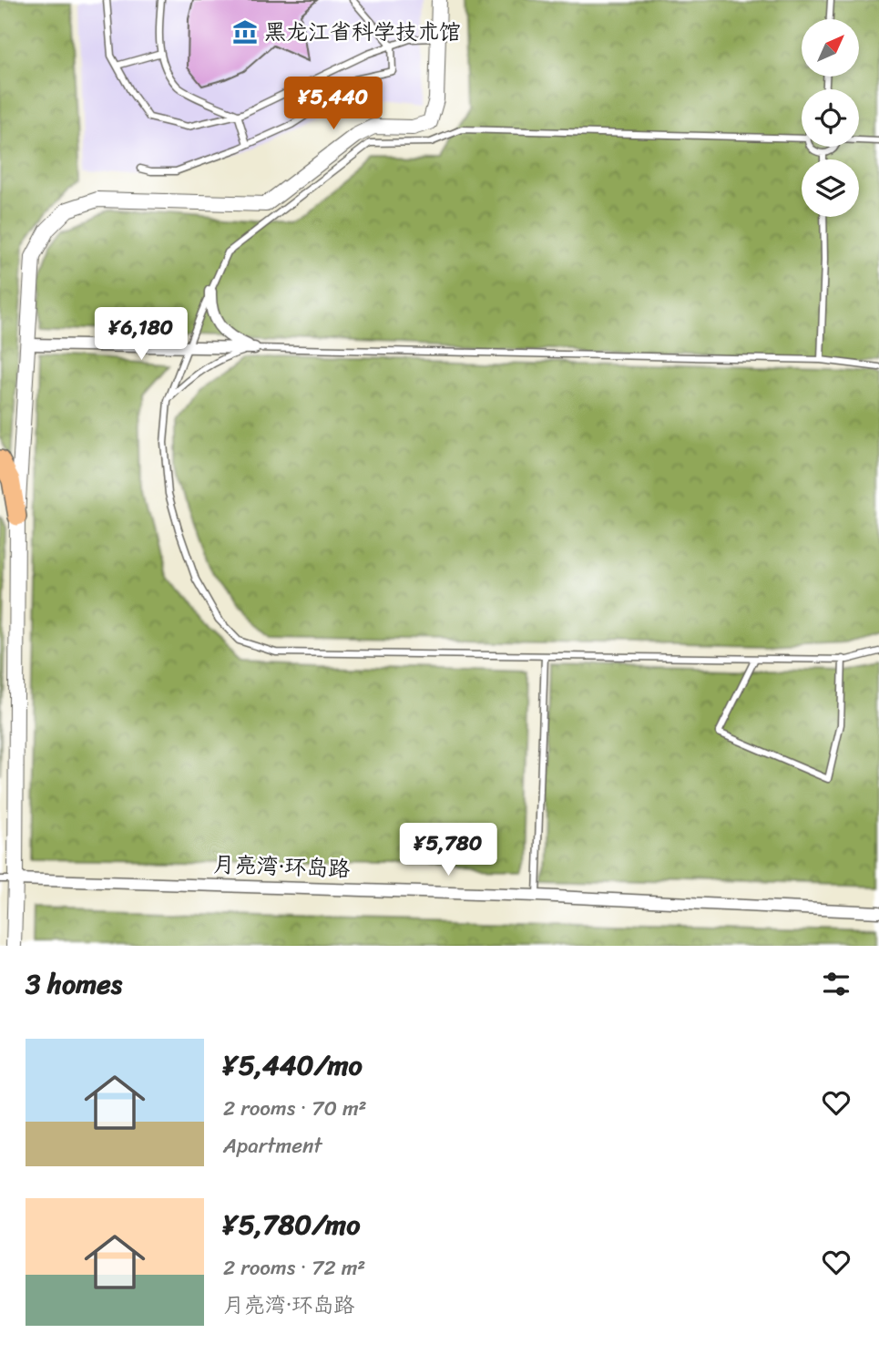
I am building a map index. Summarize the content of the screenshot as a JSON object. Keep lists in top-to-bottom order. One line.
{"streets":{"street":["月亮湾·环岛路"]},"places":{"museum":["黑龙江省科学技术馆"]},"north":"top right","page":{"price":["¥5,440","¥6,180","¥5,780"],"heading":"3 homes","list":[{"name":"¥5,440/mo","note":"2 rooms · 70 m² · Apartment"},{"name":"¥5,780/mo","note":"2 rooms · 72 m² · 月亮湾·环岛路"}]}}
